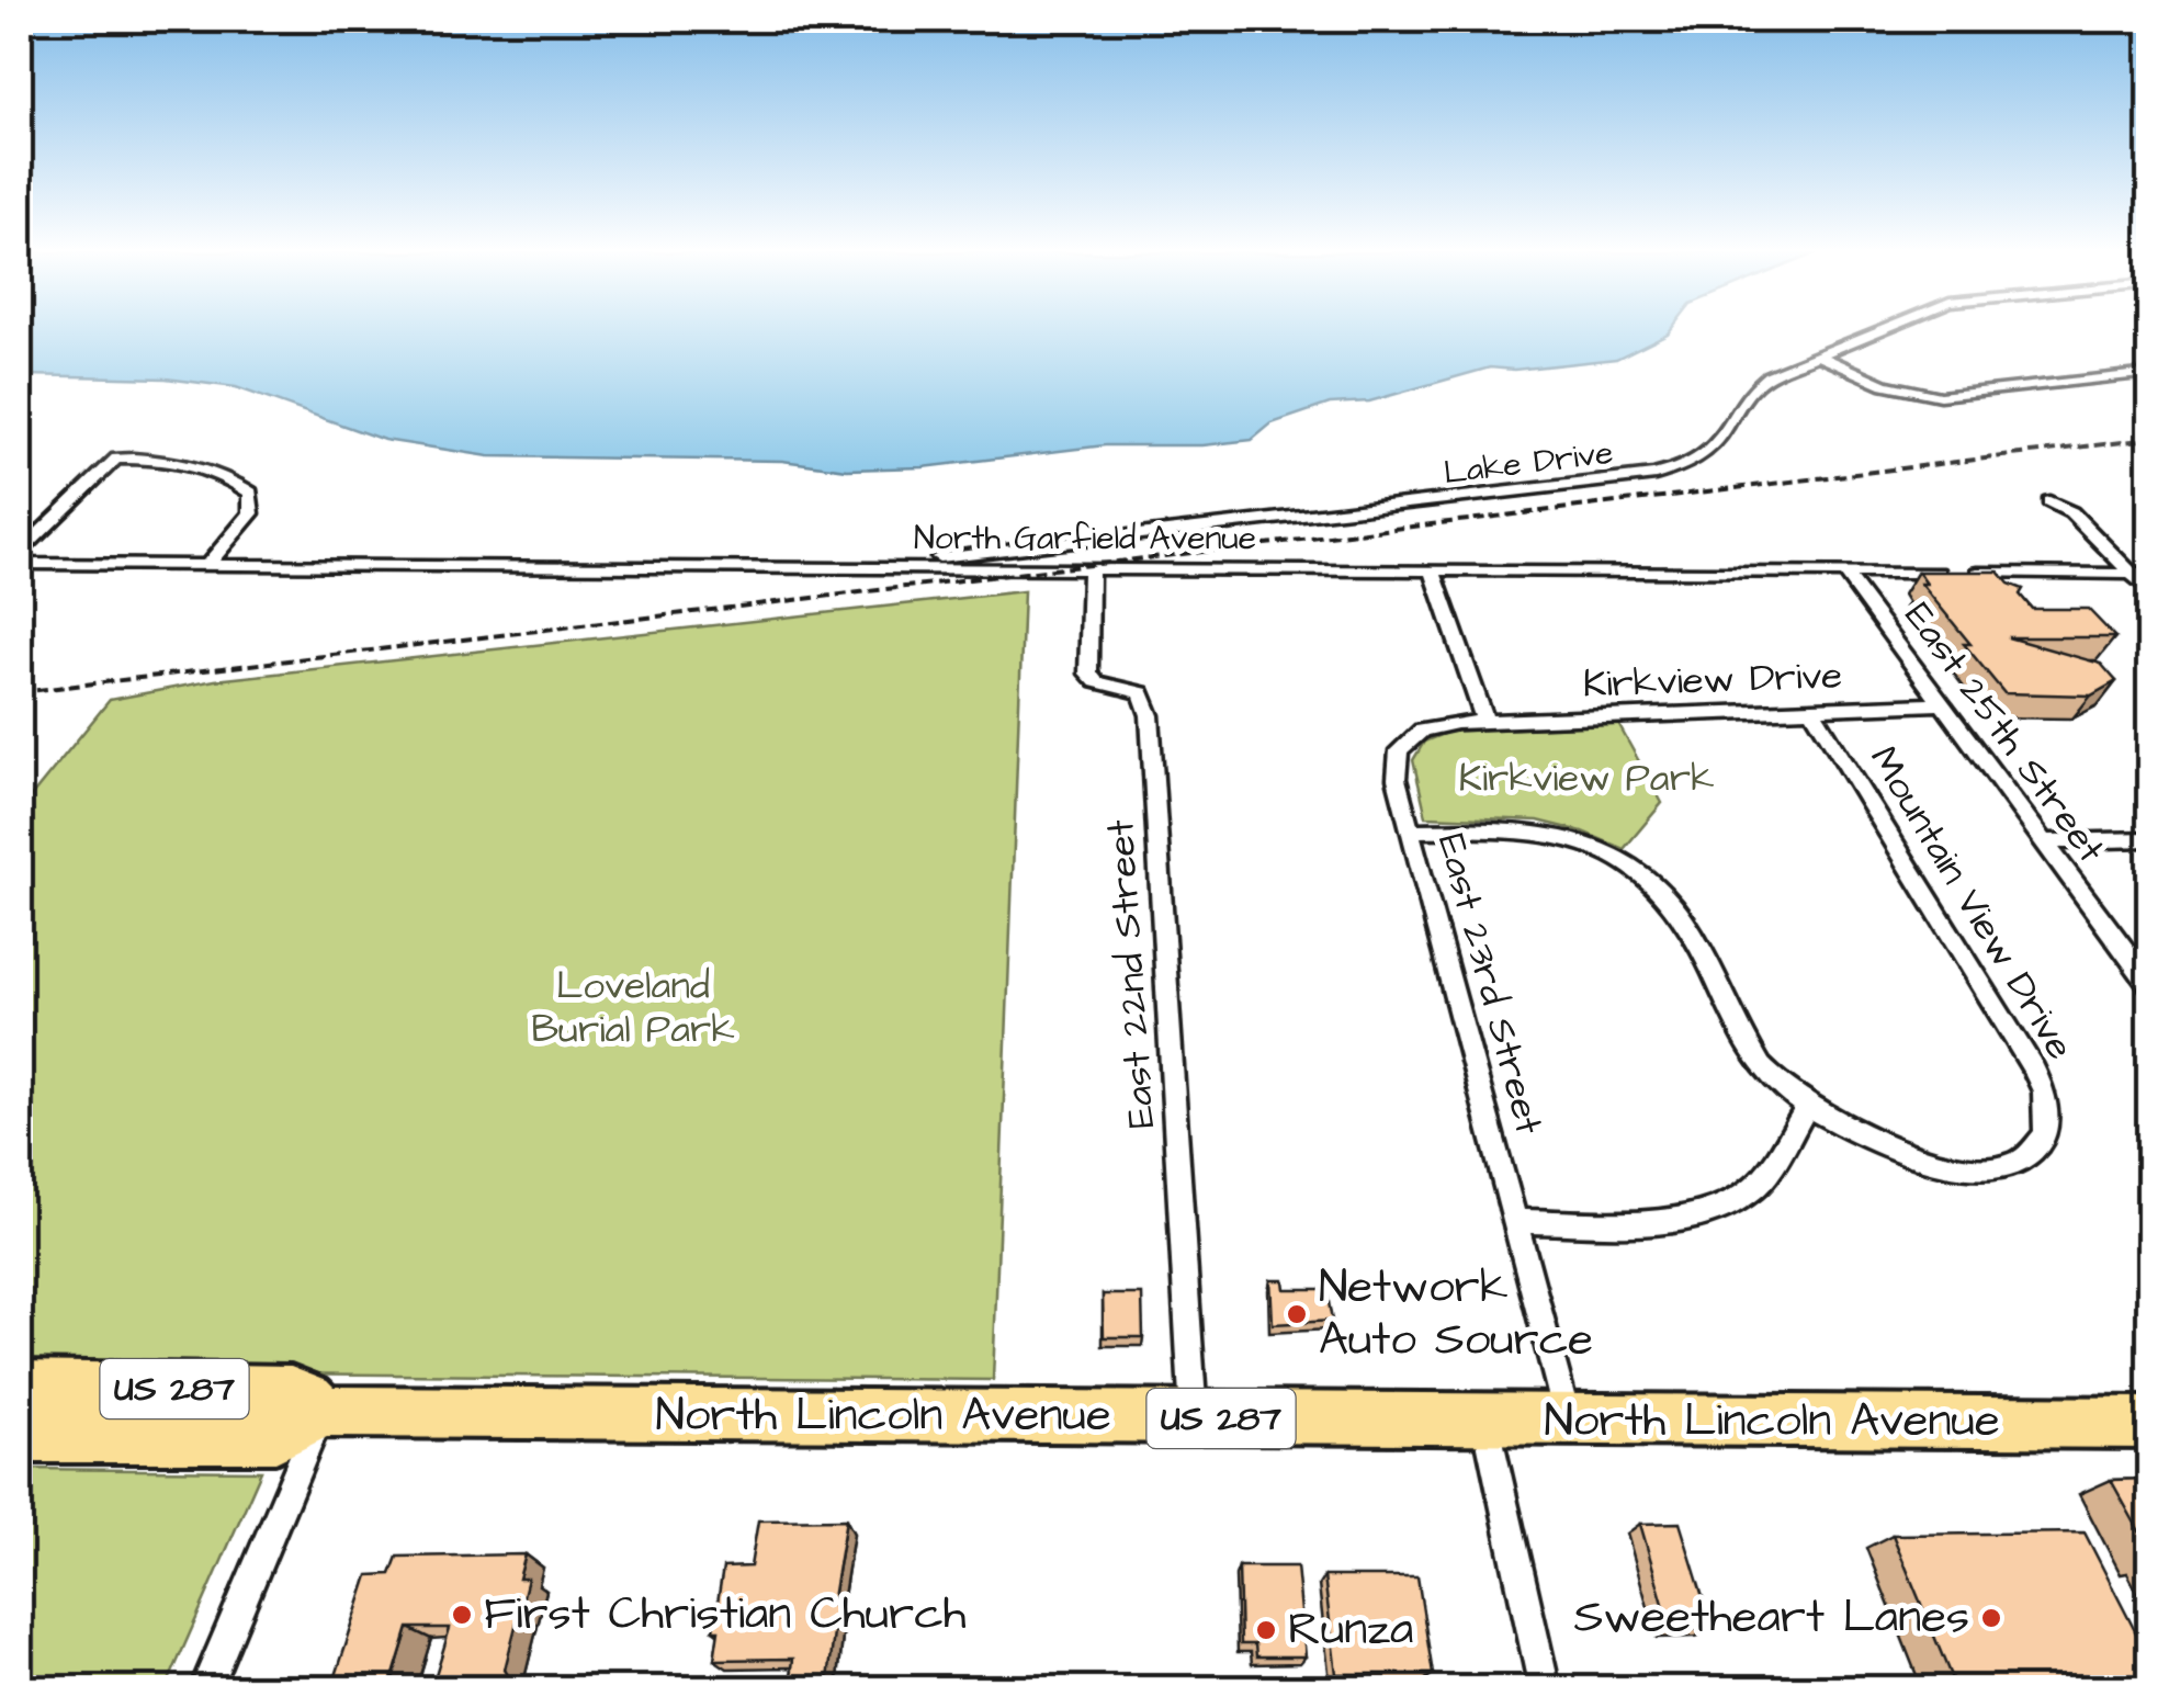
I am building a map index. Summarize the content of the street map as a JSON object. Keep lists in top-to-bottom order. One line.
{"streets":{"highway":["US 287","North Lincoln Avenue"],"street":["Lake Drive","North Garfield Avenue","Kirkview Drive","East 25th Street","Mountain View Drive","East 22nd Street","East 23rd Street"]},"crossings":[["Lake Drive","North Garfield Avenue"],["North Garfield Avenue","East 25th Street"],["North Garfield Avenue","East 22nd Street"],["Kirkview Drive","East 25th Street"],["Kirkview Drive","Mountain View Drive"],["Kirkview Drive","East 23rd Street"],["Mountain View Drive","East 23rd Street"],["East 22nd Street","North Lincoln Avenue"],["East 23rd Street","North Lincoln Avenue"],["US 287","North Lincoln Avenue"]],"parks":["Kirkview Park","Loveland Burial Park"],"places":["Network Auto Source","First Christian Church","Sweetheart Lanes","Runza"]}
